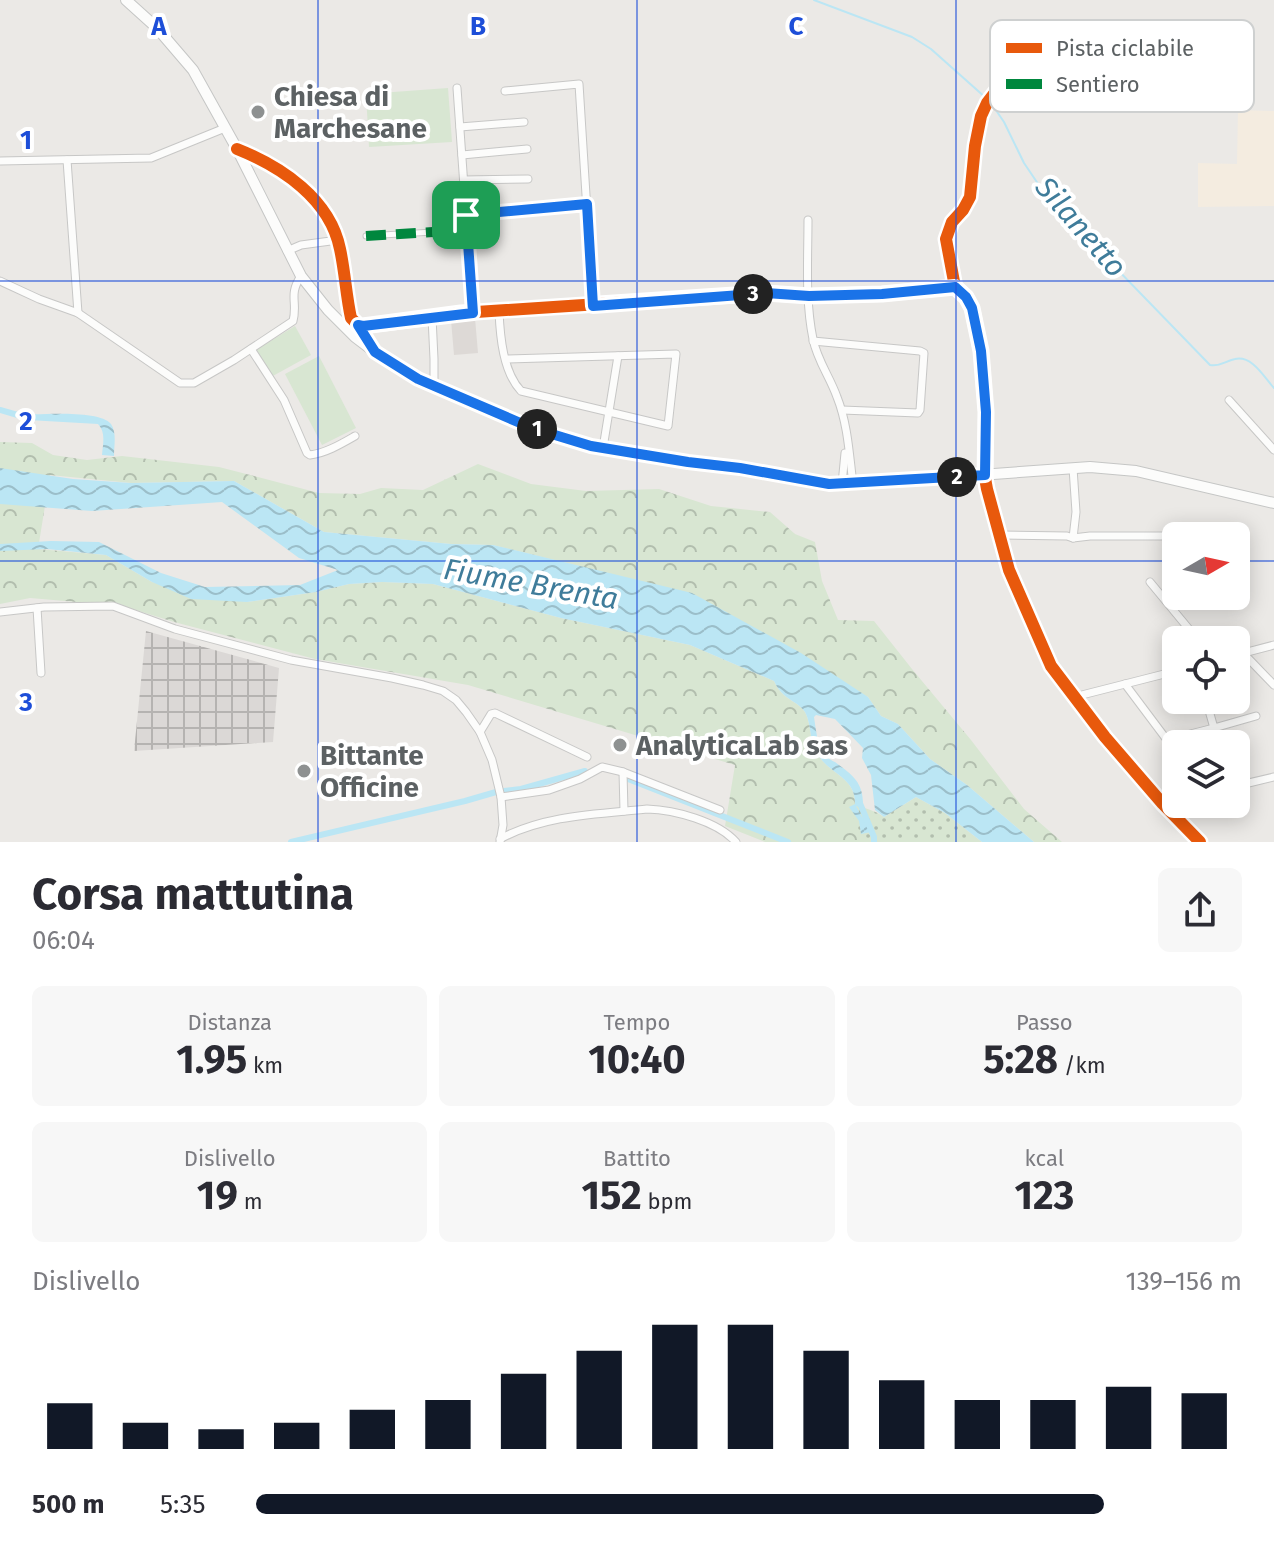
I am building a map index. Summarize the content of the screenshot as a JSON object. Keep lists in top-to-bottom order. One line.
{"water":["Silanetto","Fiume Brenta"],"places":["Chiesa di Marchesane","AnalyticaLab sas","Bittante Officine"],"legend":["Pista ciclabile","Sentiero"],"north":"right","page":{"pins":["3","1","2"],"heading":["Corsa mattutina","06:04"],"stats":[["Distanza","1.95 km"],["Tempo","10:40"],["Passo","5:28 /km"],["Dislivello","19 m"],["Battito","152 bpm"],["kcal","123"]],"chart":["Dislivello","139–156 m"],"list":[{"name":"500 m","note":"5:35"}]},"grid":{"columns":["A","B","C"],"rows":["1","2","3"]}}
